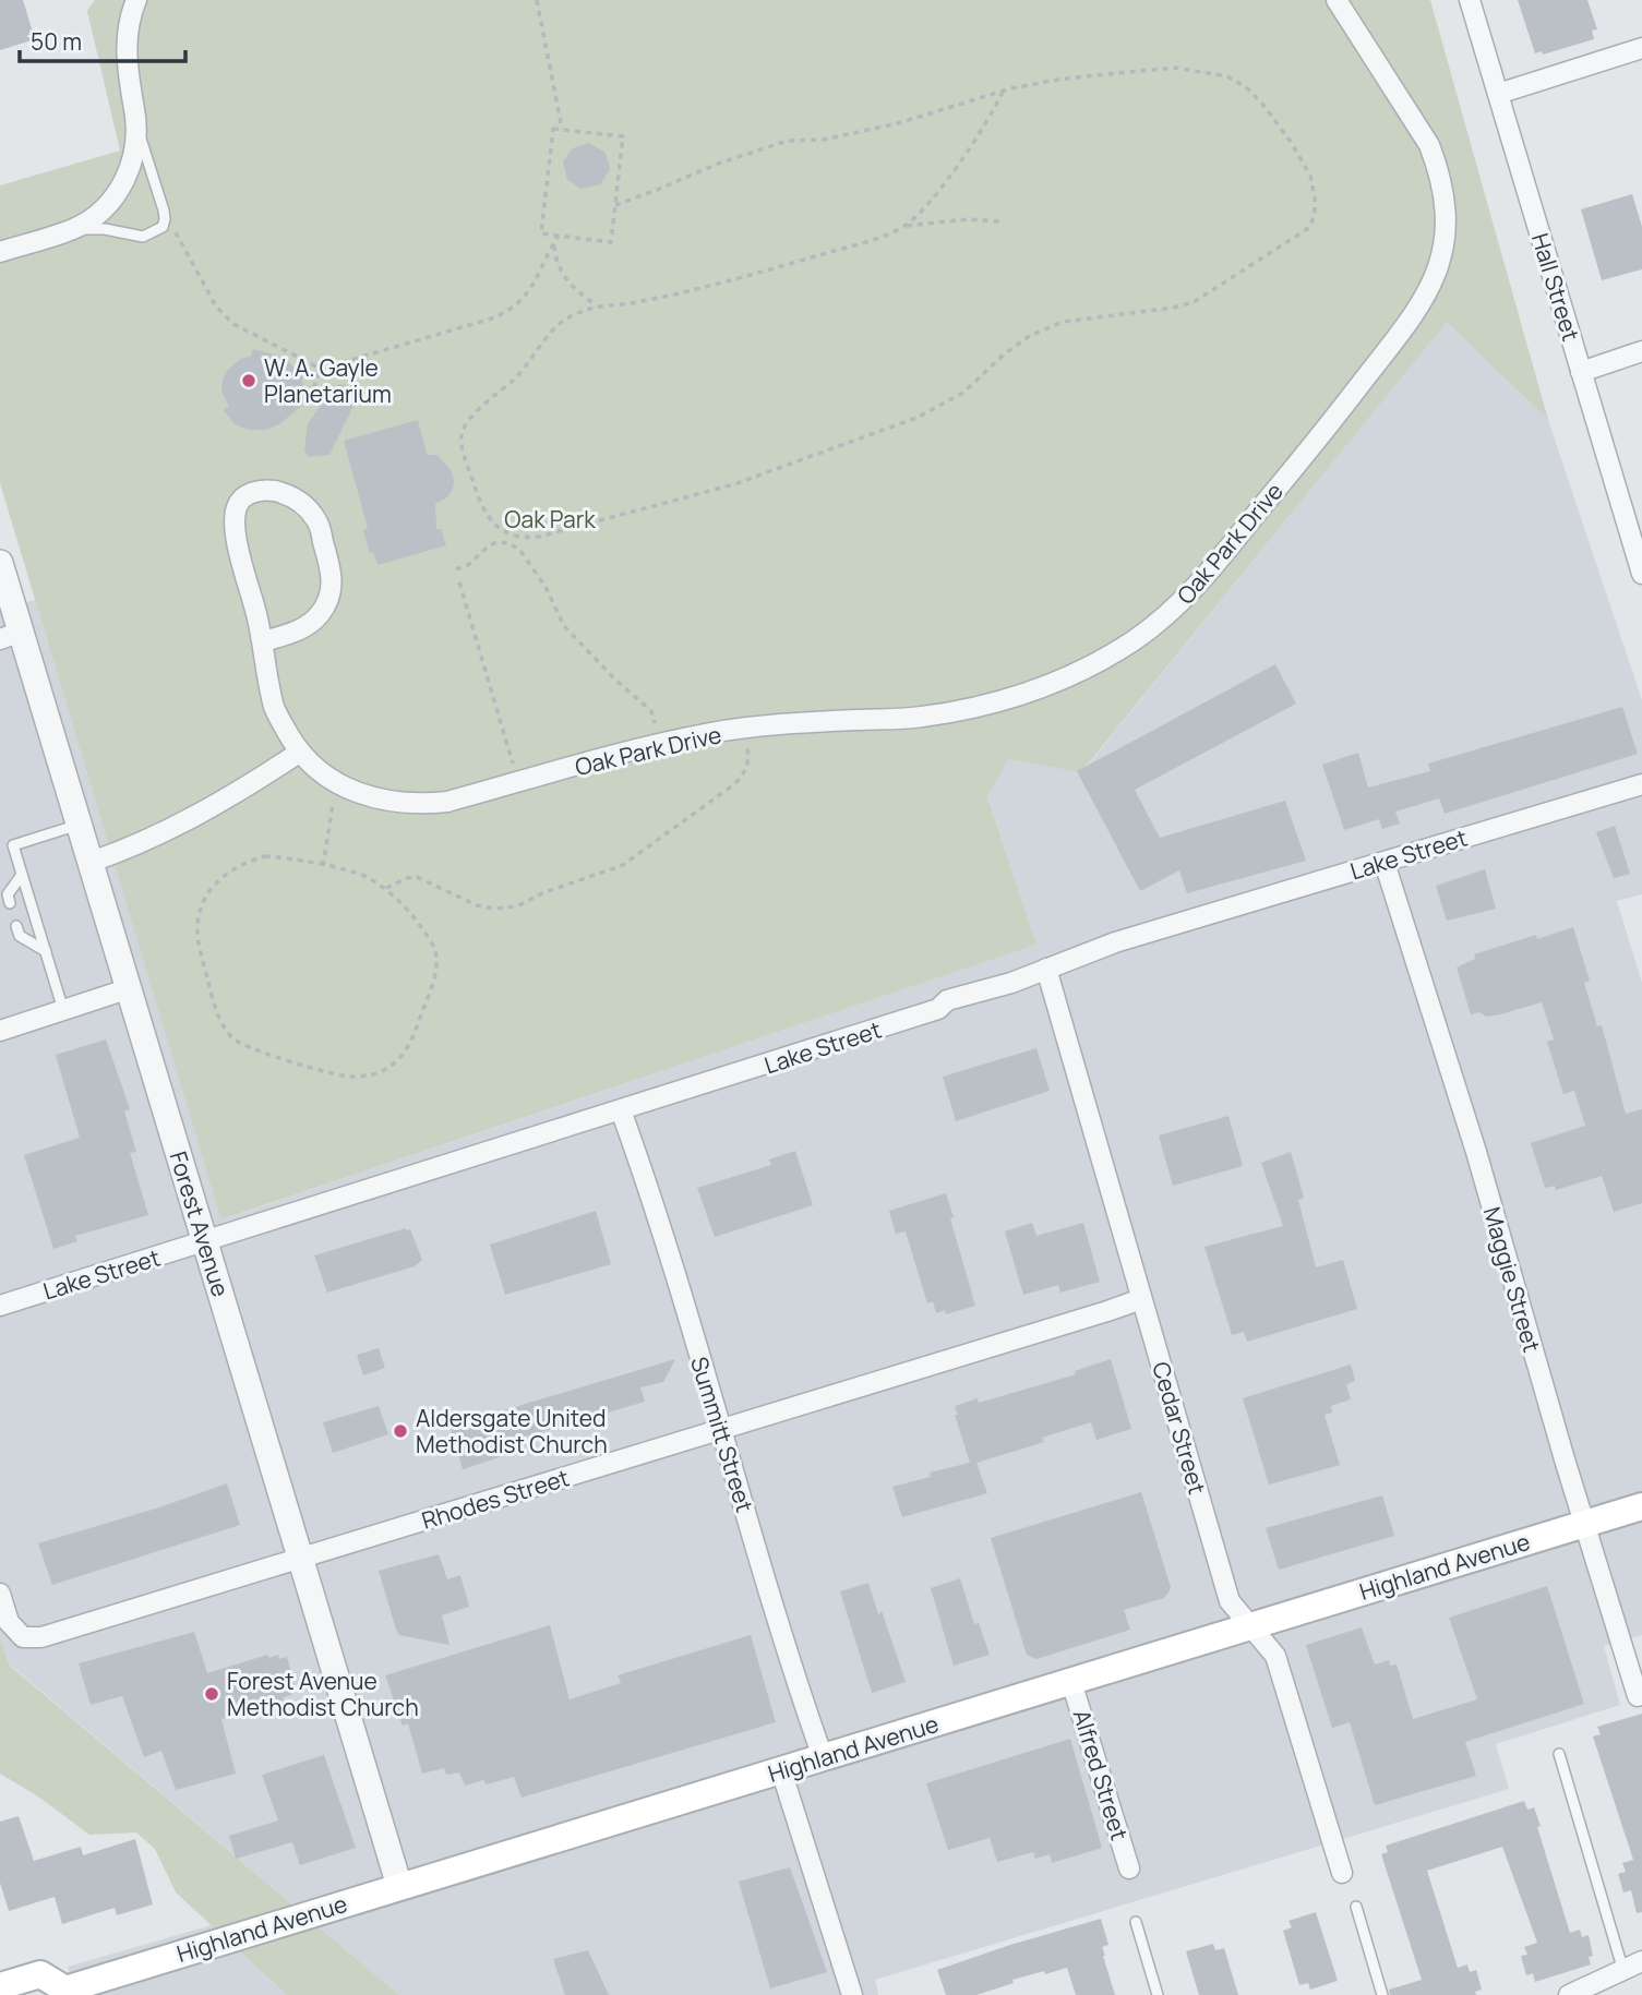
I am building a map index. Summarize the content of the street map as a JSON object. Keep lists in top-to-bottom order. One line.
{"streets":{"main road":["Highland Avenue"],"street":["Hall Street","Oak Park Drive","Lake Street","Forest Avenue","Maggie Street","Cedar Street","Summitt Street","Rhodes Street","Alfred Street"]},"crossings":[["Lake Street","Forest Avenue"],["Lake Street","Maggie Street"],["Lake Street","Cedar Street"],["Lake Street","Summitt Street"],["Forest Avenue","Rhodes Street"],["Forest Avenue","Highland Avenue"],["Maggie Street","Highland Avenue"],["Cedar Street","Rhodes Street"],["Cedar Street","Highland Avenue"],["Summitt Street","Rhodes Street"],["Summitt Street","Highland Avenue"],["Highland Avenue","Alfred Street"]],"parks":["Oak Park"],"places":["W. A. Gayle Planetarium","Aldersgate United Methodist Church","Forest Avenue Methodist Church"],"scale_bar":"50 m"}
